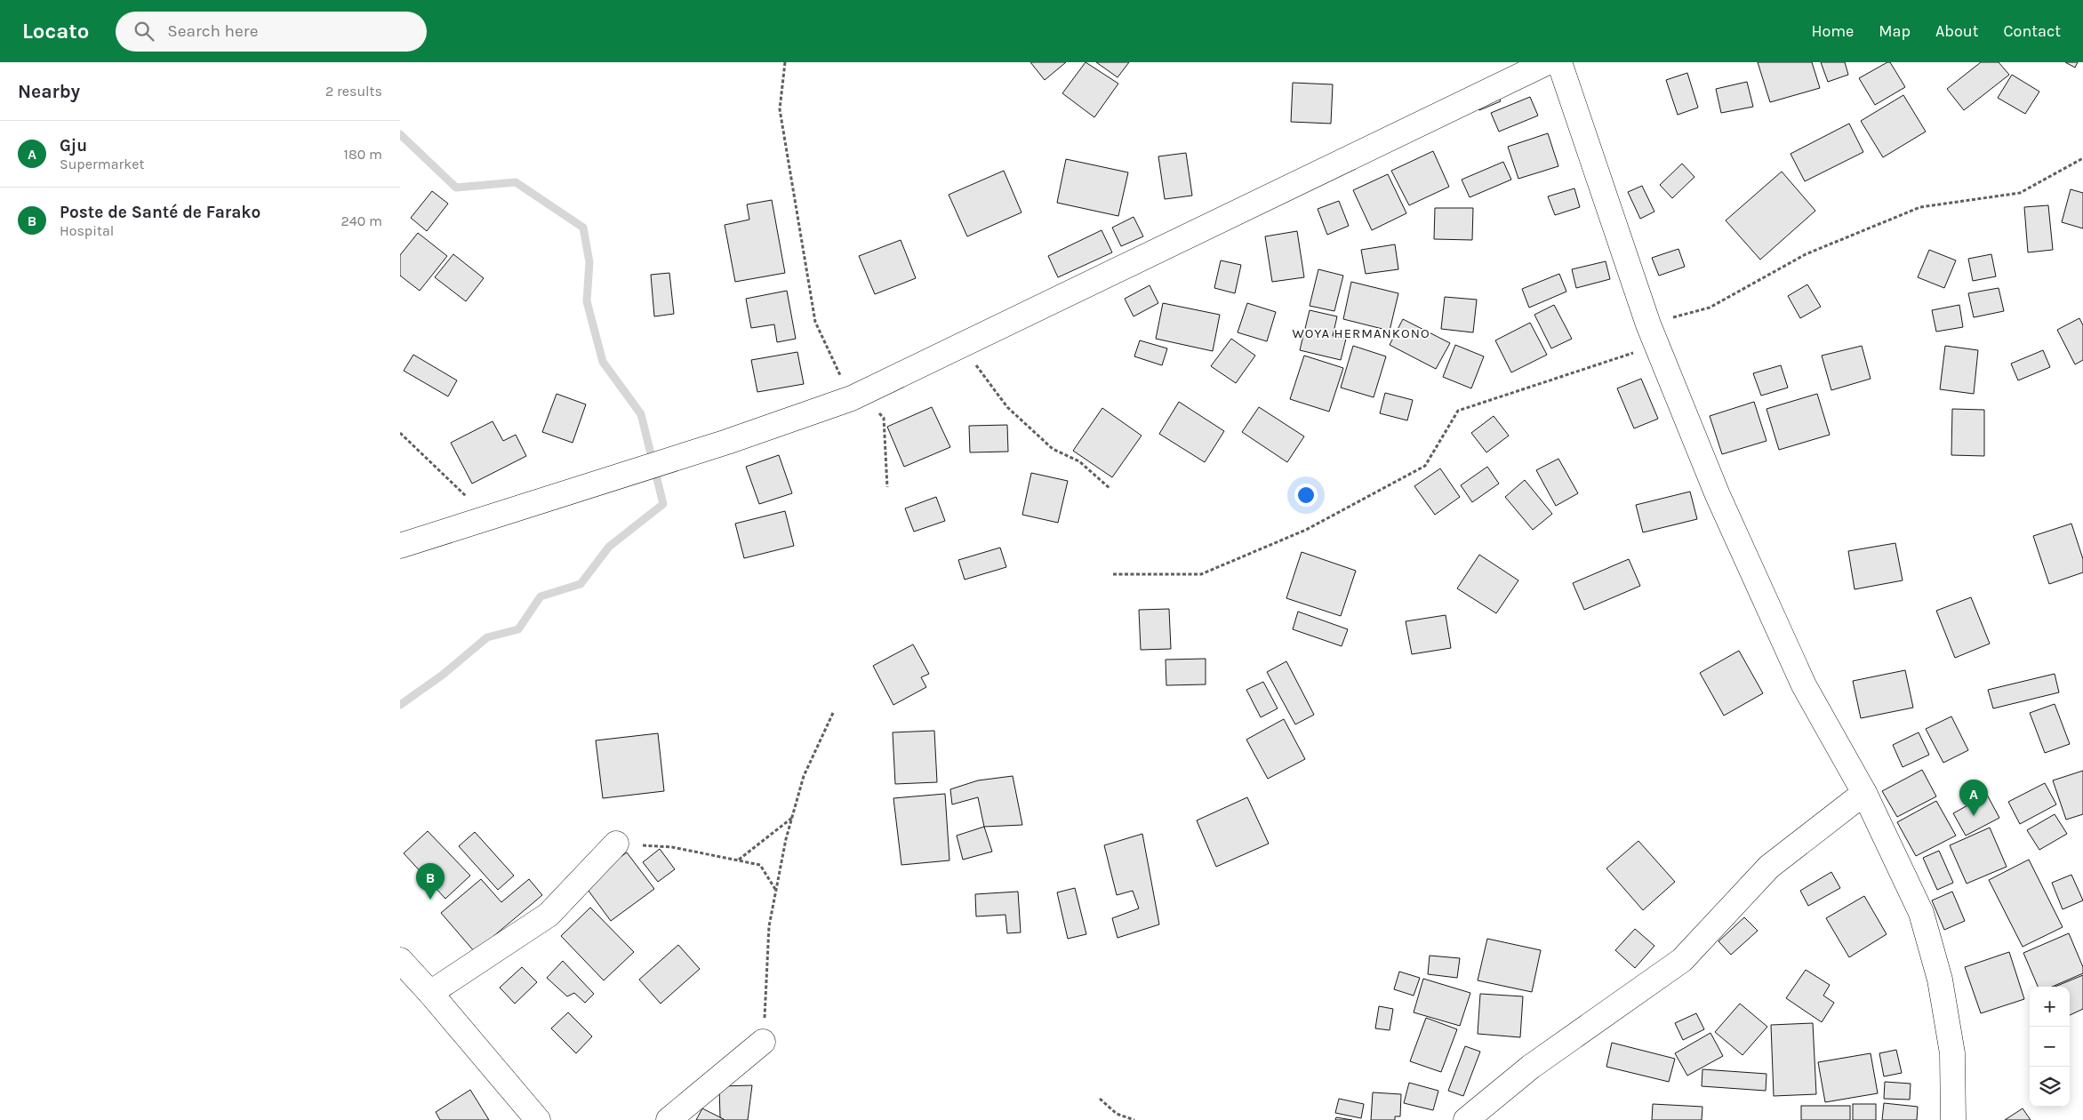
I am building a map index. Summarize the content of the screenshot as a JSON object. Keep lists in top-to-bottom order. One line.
{"districts":["WOYA HERMANKONO"],"page":{"header":"Locato","search":"Search here","nav":["Home","Map","About","Contact"],"heading":["Nearby","2 results"],"list":[{"mark":"A","name":"Gju","note":"Supermarket","value":"180 m"},{"mark":"B","name":"Poste de Santé de Farako","note":"Hospital","value":"240 m"}],"pins":["A","B"],"map_buttons":["+","−"]}}
